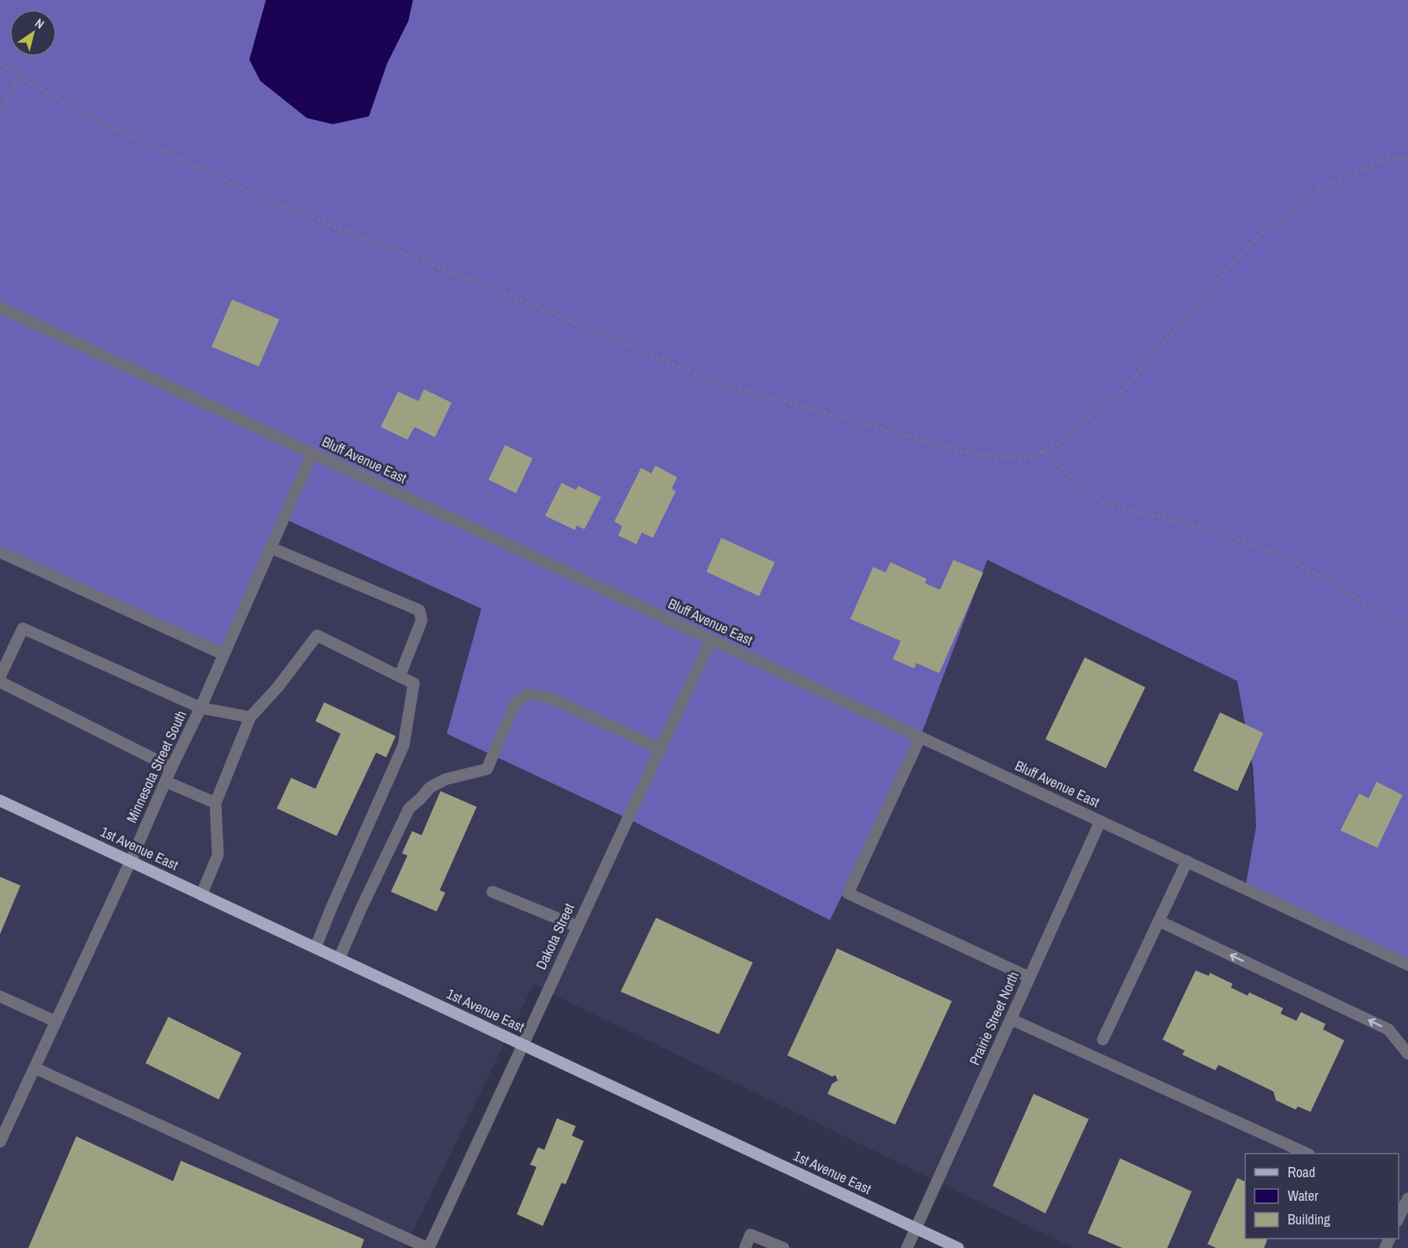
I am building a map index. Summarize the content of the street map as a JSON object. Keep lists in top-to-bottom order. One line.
{"streets":{"main road":["1st Avenue East"],"street":["Bluff Avenue East","Minnesota Street South","Dakota Street","Prairie Street North"]},"crossings":[["Bluff Avenue East","Minnesota Street South"],["Bluff Avenue East","Dakota Street"],["Bluff Avenue East","Prairie Street North"],["Minnesota Street South","1st Avenue East"],["1st Avenue East","Dakota Street"],["1st Avenue East","Prairie Street North"]],"legend":["Road","Water","Building"],"north":"top right"}
